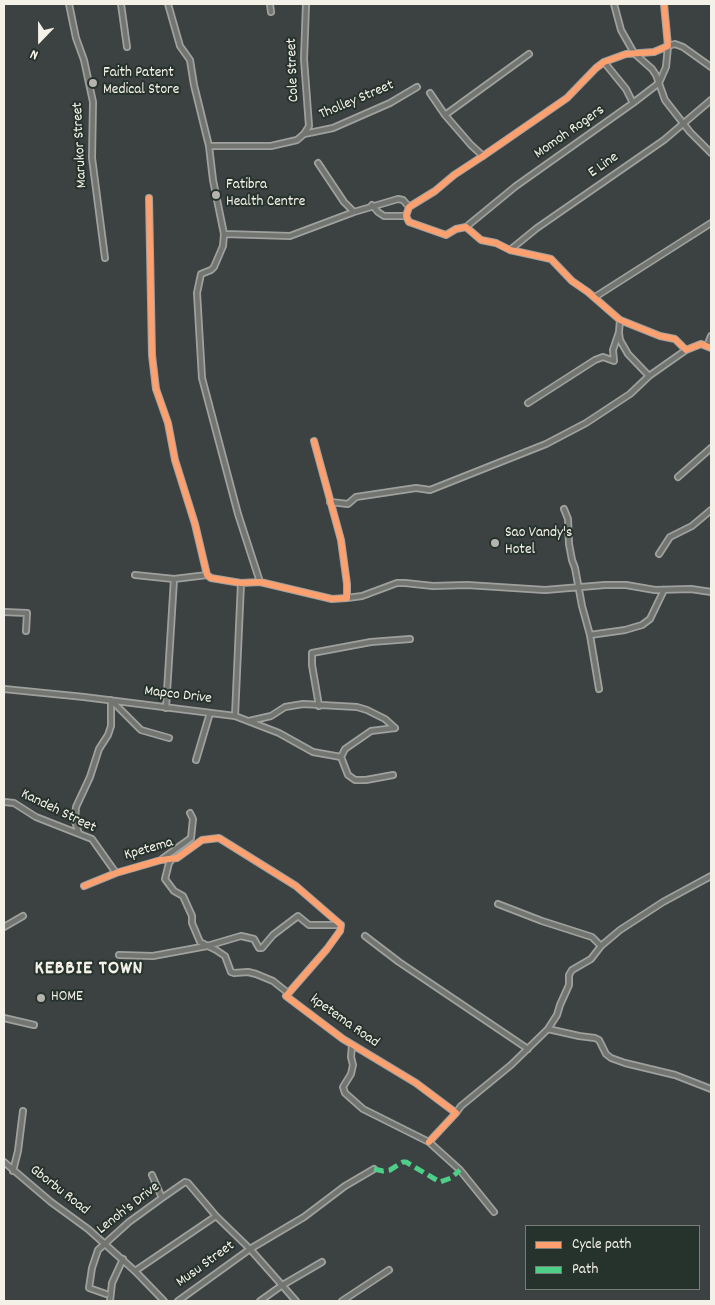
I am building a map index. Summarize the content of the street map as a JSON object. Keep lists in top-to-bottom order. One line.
{"streets":{"street":["Cole Street","Tholley Street","Momoh Rogers","Marukor Street","E Line","Mapco Drive","Kandeh Street","Kpetema","kpetema Road","Gborbu Road","Lenoh's Drive","Musu Street"]},"crossings":[["Cole Street","Tholley Street"],["Kandeh Street","Kpetema"],["Kpetema","kpetema Road"],["Gborbu Road","Lenoh's Drive"]],"districts":["KEBBIE TOWN"],"places":["Faith Patent Medical Store","Fatibra Health Centre","Sao Vandy's Hotel","HOME"],"legend":["Cycle path","Path"],"north":"bottom"}
